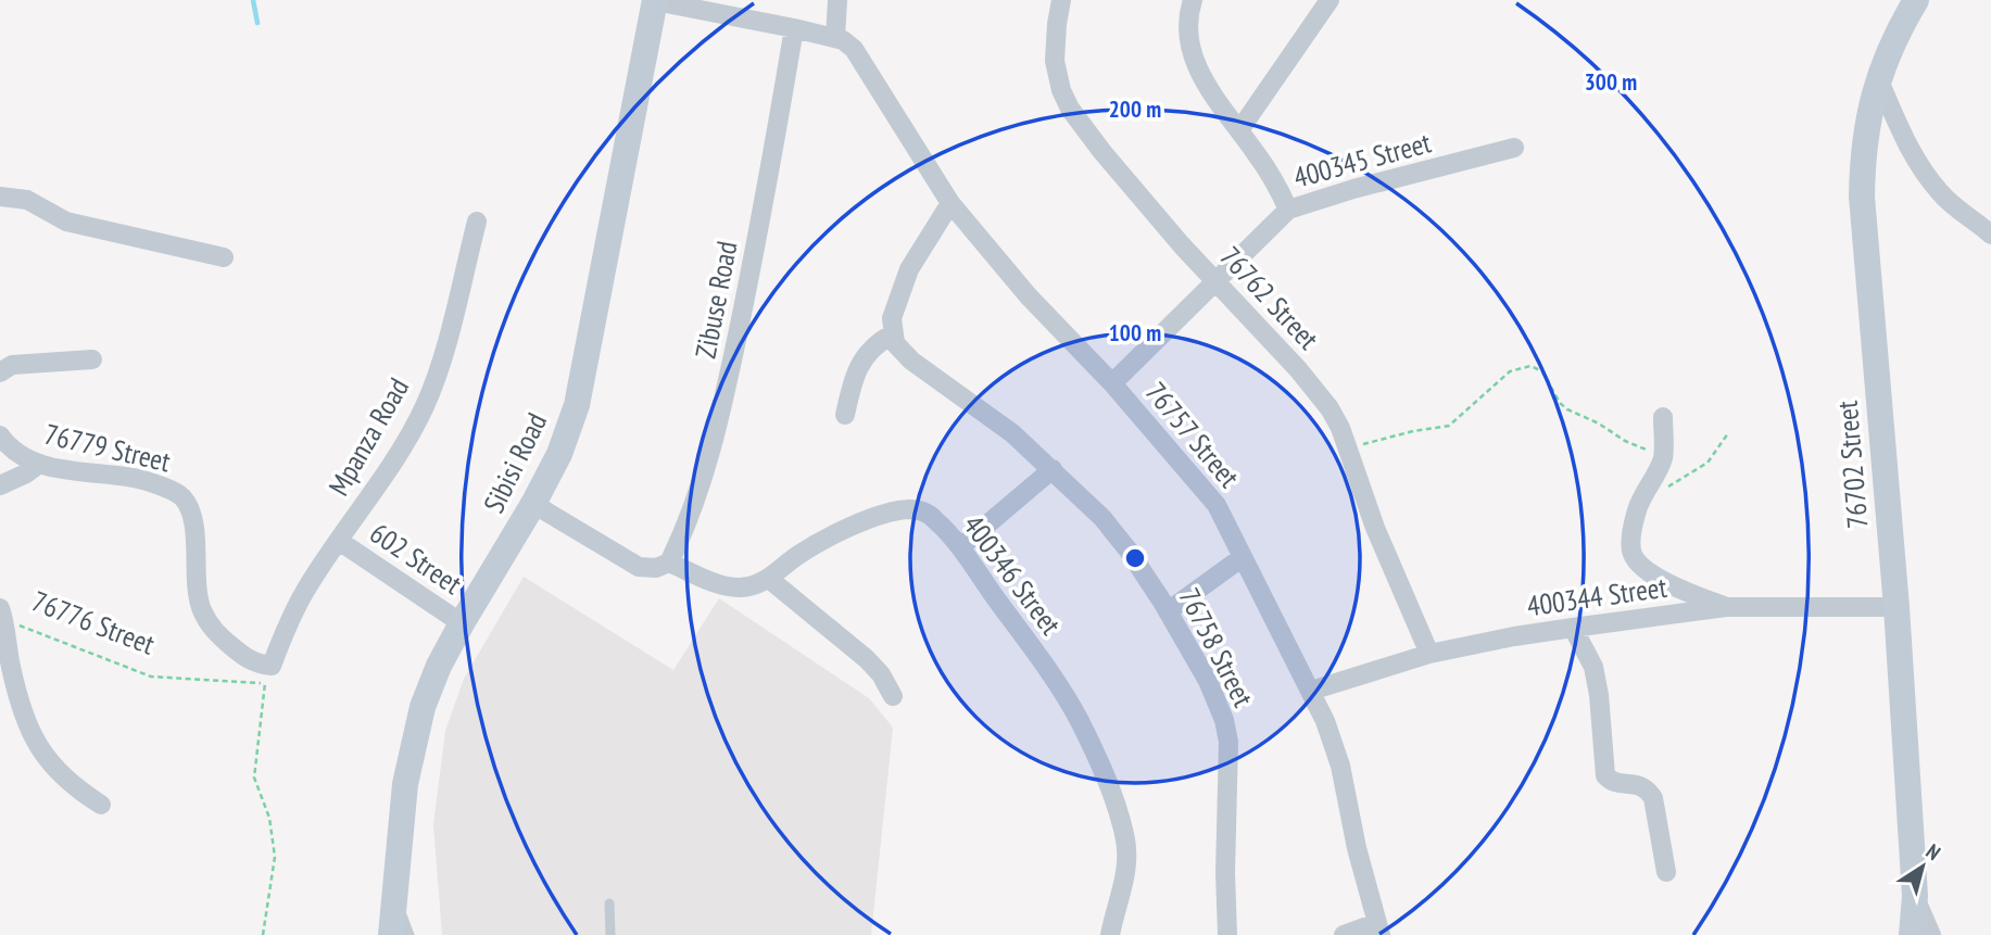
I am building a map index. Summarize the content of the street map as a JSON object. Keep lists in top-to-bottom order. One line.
{"streets":{"street":["400345 Street","76762 Street","Zibuse Road","76757 Street","Mpanza Road","76779 Street","Sibisi Road","76702 Street","602 Street","400346 Street","400344 Street","76758 Street"],"path":["76776 Street"]},"crossings":[["400345 Street","76762 Street"],["400345 Street","76757 Street"],["76762 Street","400344 Street"],["Zibuse Road","76757 Street"],["Zibuse Road","400346 Street"],["76757 Street","400344 Street"],["Mpanza Road","76779 Street"],["Mpanza Road","602 Street"],["Mpanza Road","76776 Street"],["76779 Street","76776 Street"],["Sibisi Road","602 Street"],["76702 Street","400344 Street"]],"north":"top right","rings":["300 m","200 m","100 m"]}
